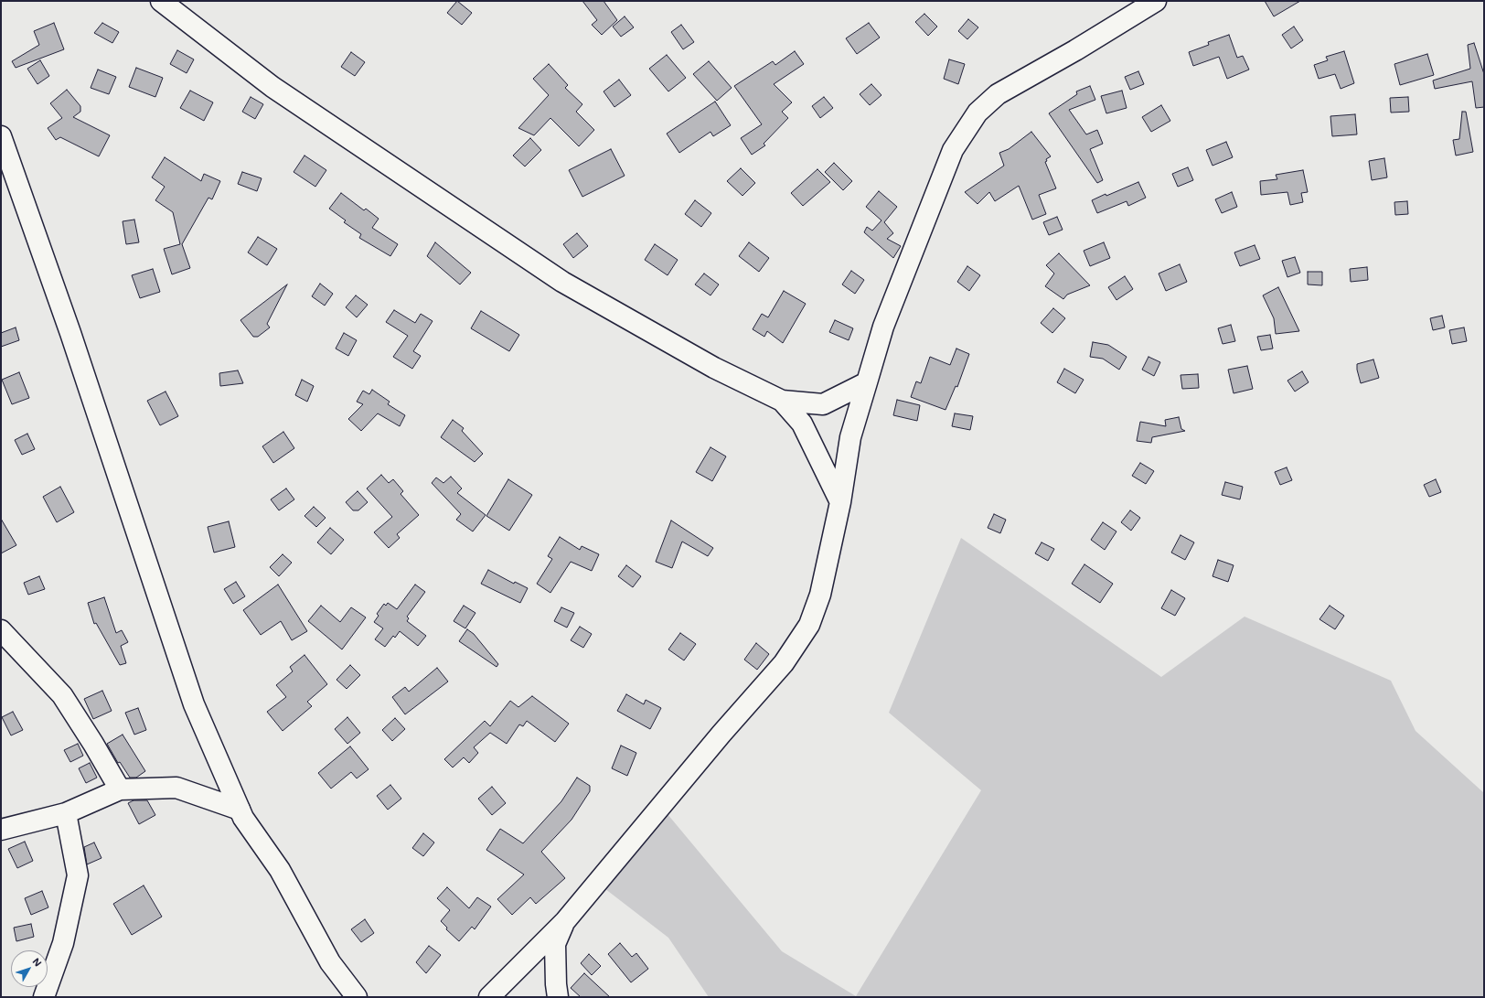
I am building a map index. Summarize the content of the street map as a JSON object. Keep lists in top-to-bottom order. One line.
{"north":"top right"}
